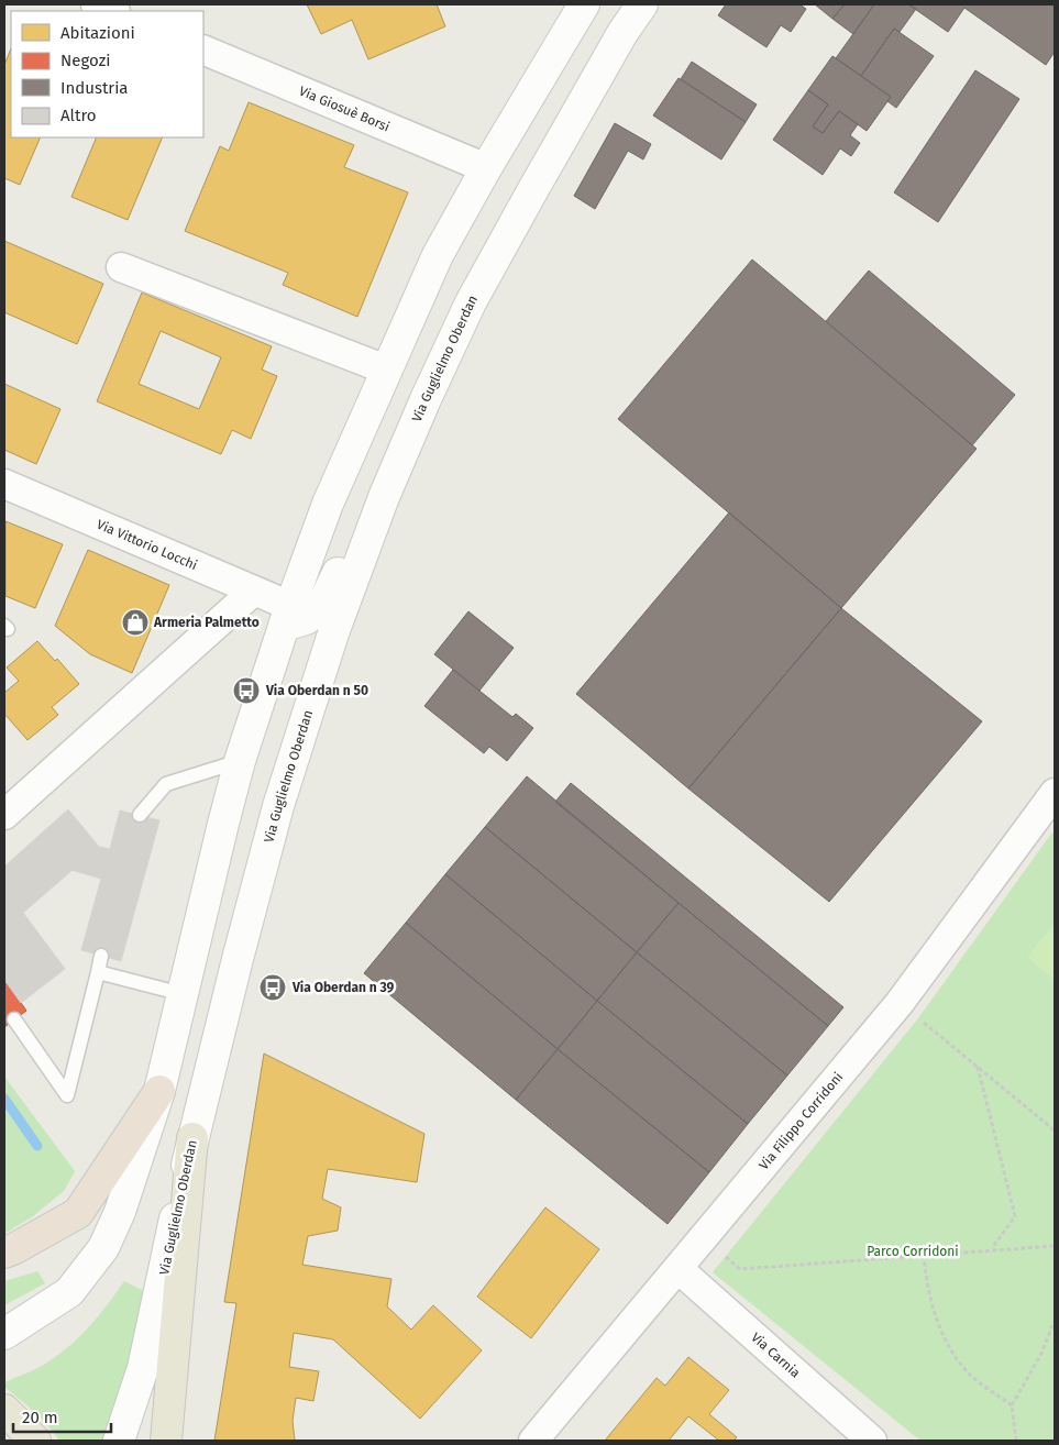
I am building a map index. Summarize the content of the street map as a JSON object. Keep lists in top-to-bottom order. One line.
{"streets":{"main road":["Via Guglielmo Oberdan"],"street":["Via Giosuè Borsi","Via Vittorio Locchi","Via Filippo Corridoni","Via Carnia"]},"crossings":[["Via Filippo Corridoni","Via Carnia"]],"parks":["Parco Corridoni"],"places":{"shop":["Armeria Palmetto"],"bus stop":["Via Oberdan n 50","Via Oberdan n 39"]},"legend":["Abitazioni","Negozi","Industria","Altro"],"scale_bar":"20 m"}
